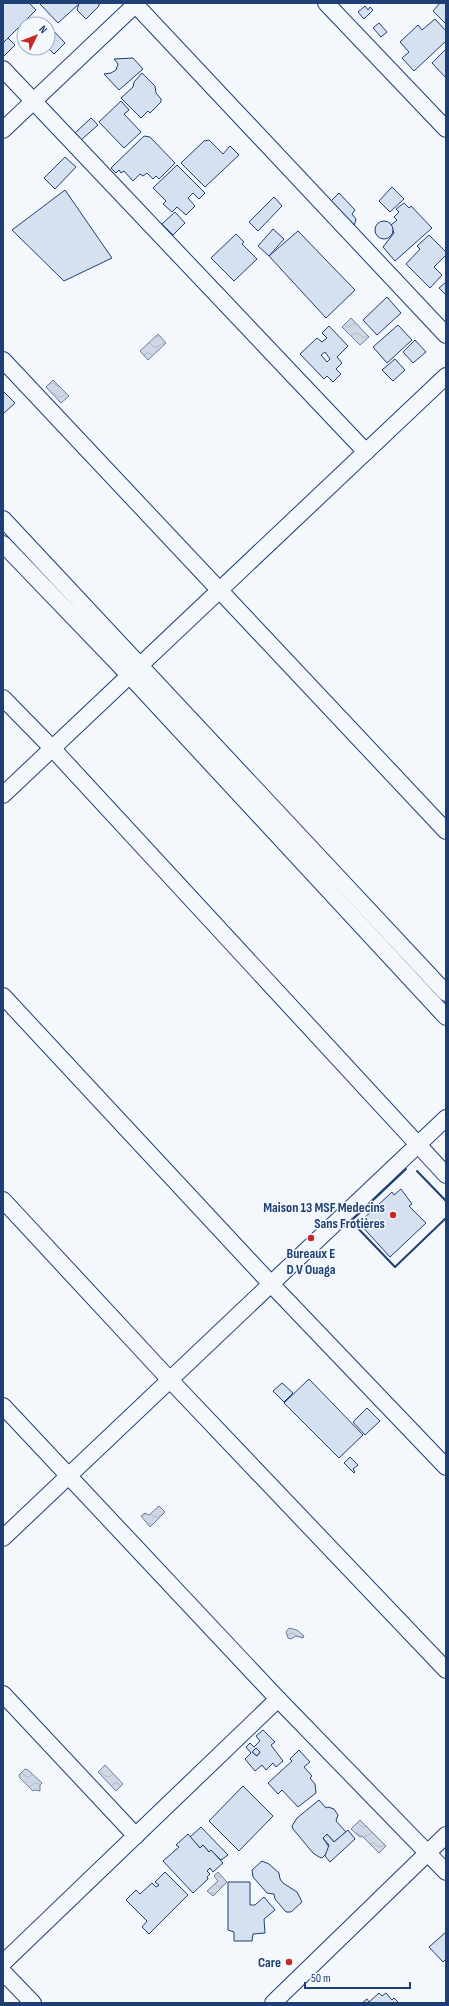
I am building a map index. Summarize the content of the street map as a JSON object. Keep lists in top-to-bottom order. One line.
{"places":["Maison 13 MSF Medecins Sans Frotières","Bureaux E D V Ouaga","Care"],"scale_bar":"50 m","north":"top right"}
